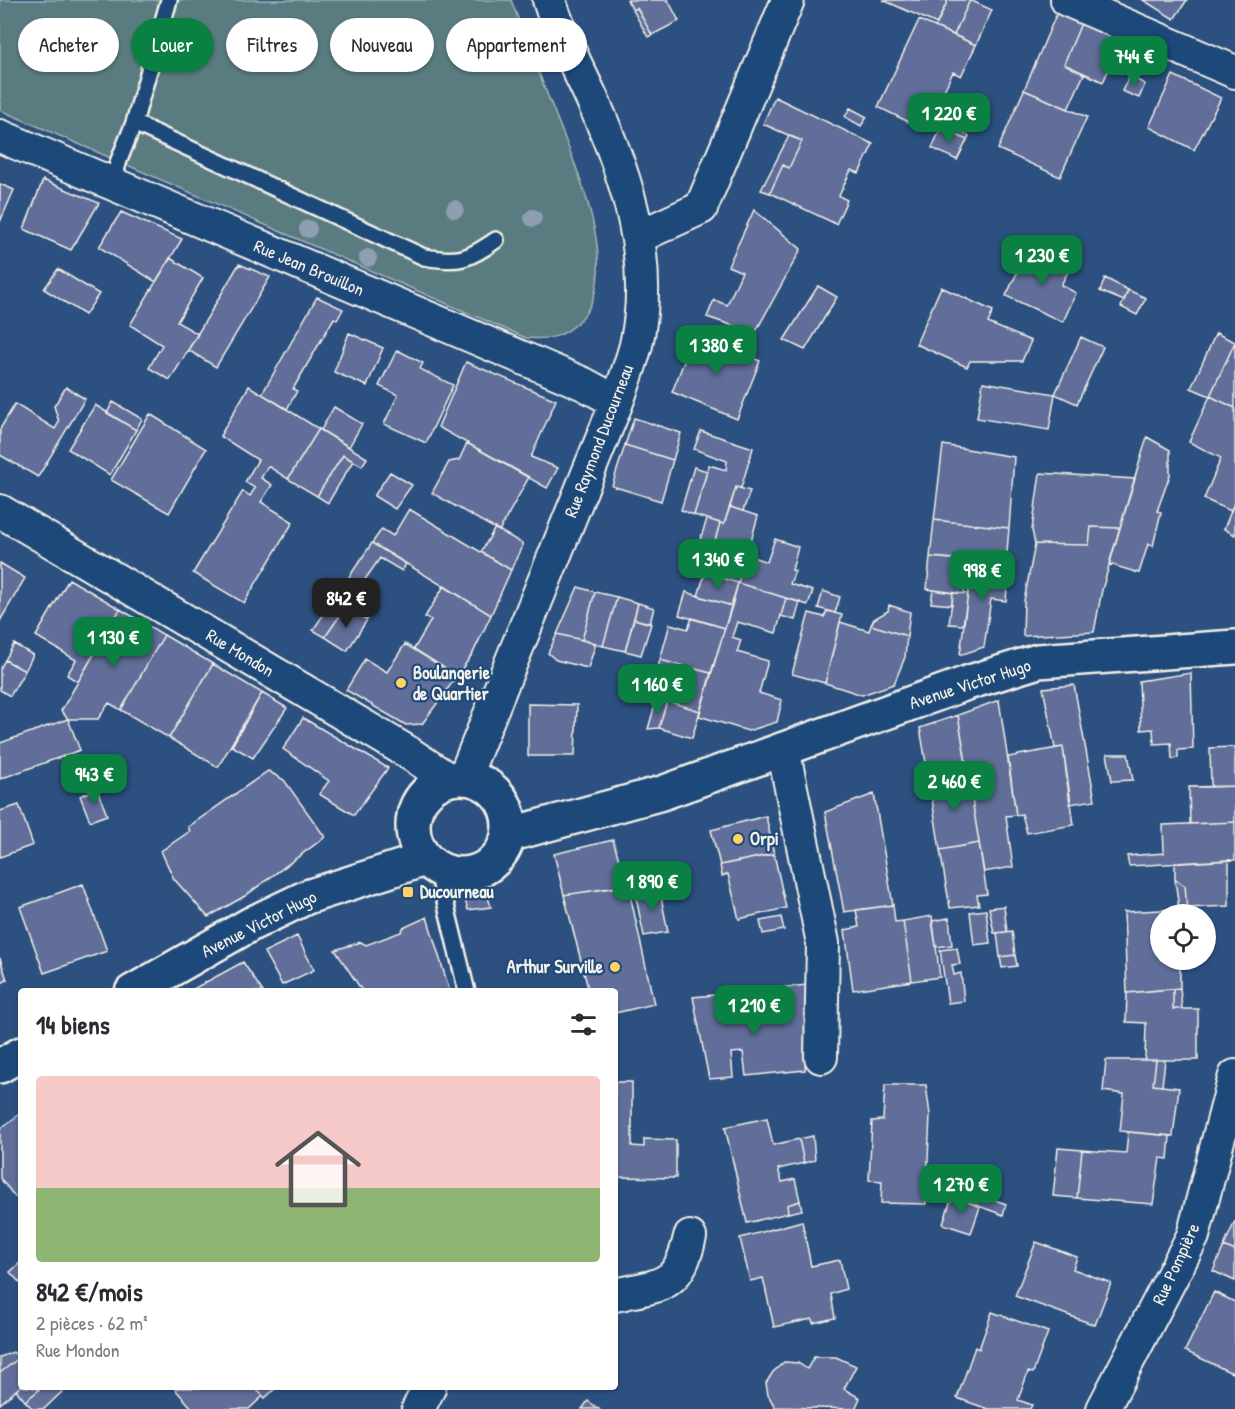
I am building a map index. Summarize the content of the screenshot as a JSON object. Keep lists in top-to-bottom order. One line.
{"streets":{"street":["Rue Jean Brouillon","Rue Raymond Ducourneau","Rue Mondon","Avenue Victor Hugo","Rue Pompière"]},"crossings":[["Rue Jean Brouillon","Rue Raymond Ducourneau"],["Rue Raymond Ducourneau","Rue Mondon"],["Rue Raymond Ducourneau","Avenue Victor Hugo"],["Rue Mondon","Avenue Victor Hugo"]],"places":{"other":["Boulangerie de Quartier","Orpi","Arthur Surville"],"transit":["Ducourneau"]},"page":{"chip":["Acheter","Louer","Filtres","Nouveau","Appartement"],"price":["744 €","1 220 €","1 230 €","1 380 €","1 340 €","998 €","842 €","1 130 €","1 160 €","943 €","2 460 €","1 890 €","1 210 €","1 270 €"],"heading":"14 biens","list":[{"name":"842 €/mois","note":"2 pièces · 62 m² · Rue Mondon"}]}}
